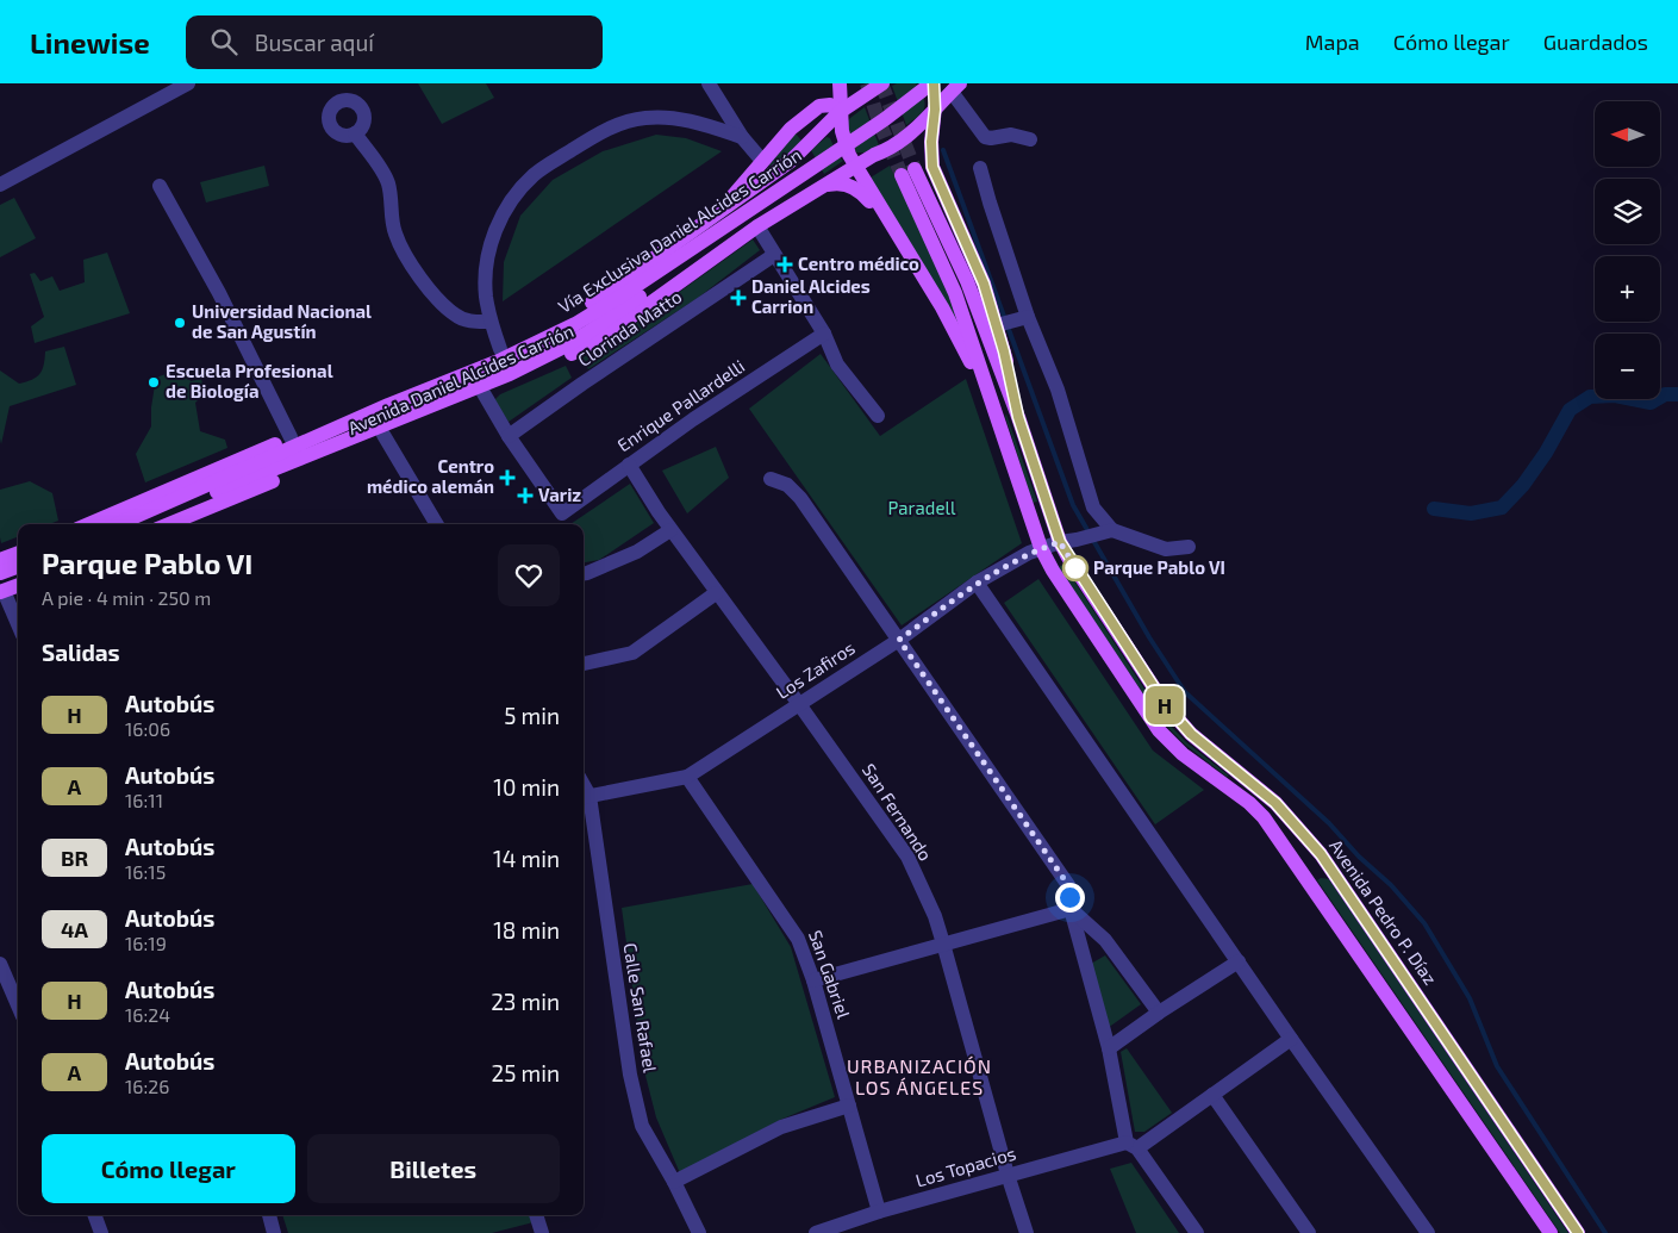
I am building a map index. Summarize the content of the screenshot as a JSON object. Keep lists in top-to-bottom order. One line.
{"streets":{"main road":["Vía Exclusiva Daniel Alcides Carrión","Avenida Daniel Alcides Carrión","Avenida Pedro P. Díaz"],"street":["Clorinda Matto","Enrique Pallardelli","Los Zafiros","San Fernando","San Gabriel","Calle San Rafael","Los Topacios"]},"crossings":[["Vía Exclusiva Daniel Alcides Carrión","Avenida Daniel Alcides Carrión"],["Clorinda Matto","Enrique Pallardelli"],["Enrique Pallardelli","San Fernando"],["Los Zafiros","San Fernando"],["Los Zafiros","Avenida Pedro P. Díaz"],["Los Zafiros","San Gabriel"],["Los Zafiros","Calle San Rafael"],["San Fernando","Los Topacios"],["San Gabriel","Los Topacios"]],"districts":["URBANIZACIÓN LOS ÁNGELES"],"parks":["Paradell"],"places":{"health":["Centro médico","Daniel Alcides Carrion","Centro médico alemán","Variz"],"other":["Universidad Nacional de San Agustín","Escuela Profesional de Biología","Parque Pablo VI"]},"lines":["bus line H"],"north":"left","page":{"header":"Linewise","search":"Buscar aquí","nav":["Mapa","Cómo llegar","Guardados"],"on_map":"H","map_buttons":["+","−"],"heading":[["Parque Pablo VI","A pie · 4 min · 250 m"],"Salidas"],"list":[{"mark":"H","name":"Autobús","note":"16:06","value":"5 min"},{"mark":"A","name":"Autobús","note":"16:11","value":"10 min"},{"mark":"BR","name":"Autobús","note":"16:15","value":"14 min"},{"mark":"4A","name":"Autobús","note":"16:19","value":"18 min"},{"mark":"H","name":"Autobús","note":"16:24","value":"23 min"},{"mark":"A","name":"Autobús","note":"16:26","value":"25 min"}],"buttons":["Cómo llegar","Billetes"]}}
